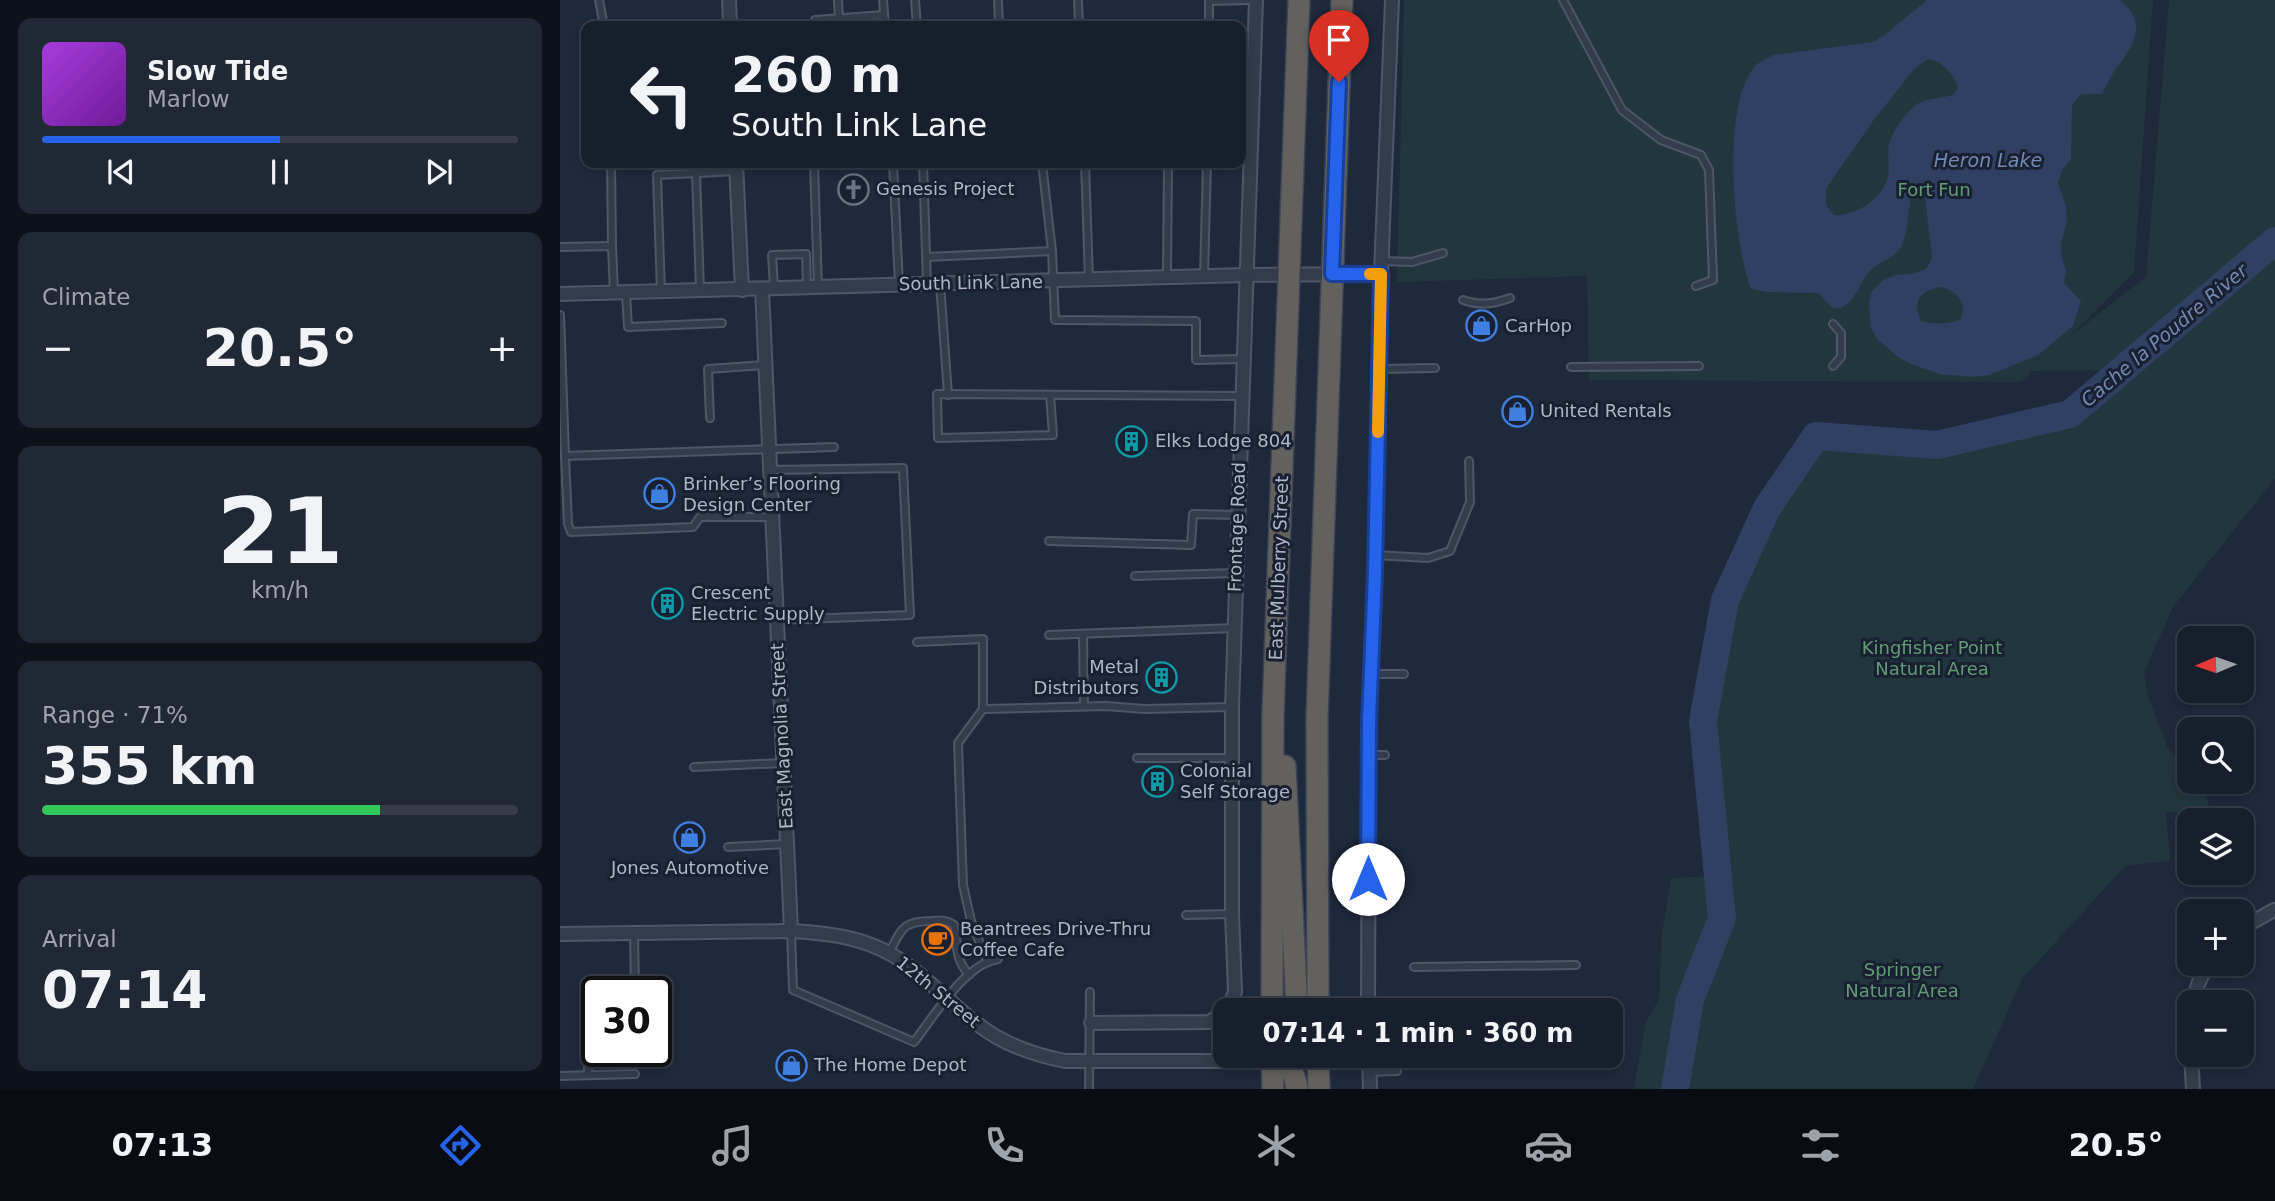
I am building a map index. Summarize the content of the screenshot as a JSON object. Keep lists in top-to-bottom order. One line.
{"streets":{"highway":["East Mulberry Street"],"street":["South Link Lane","Frontage Road","East Magnolia Street","12th Street"]},"crossings":[["South Link Lane","Frontage Road"],["South Link Lane","East Mulberry Street"],["South Link Lane","East Magnolia Street"],["East Magnolia Street","12th Street"]],"water":["Heron Lake","Cache la Poudre River"],"parks":["Fort Fun","Kingfisher Point Natural Area","Springer Natural Area"],"places":{"church":["Genesis Project"],"shop":["CarHop","United Rentals","Brinker’s Flooring Design Center","Jones Automotive","The Home Depot"],"building":["Elks Lodge 804","Crescent Electric Supply","Metal Distributors","Colonial Self Storage"],"cafe":["Beantrees Drive-Thru Coffee Cafe"]},"north":"left","page":{"turn":["260 m","South Link Lane"],"song":["Slow Tide","Marlow"],"tile":["Climate",["21","km/h"],["Range · 71%","355 km"],["Arrival","07:14"]],"heat":["−","20.5°","+"],"map_buttons":["+","−"],"limit":"30","trip":"07:14 · 1 min · 360 m","tabs":["07:13","20.5°"]}}
